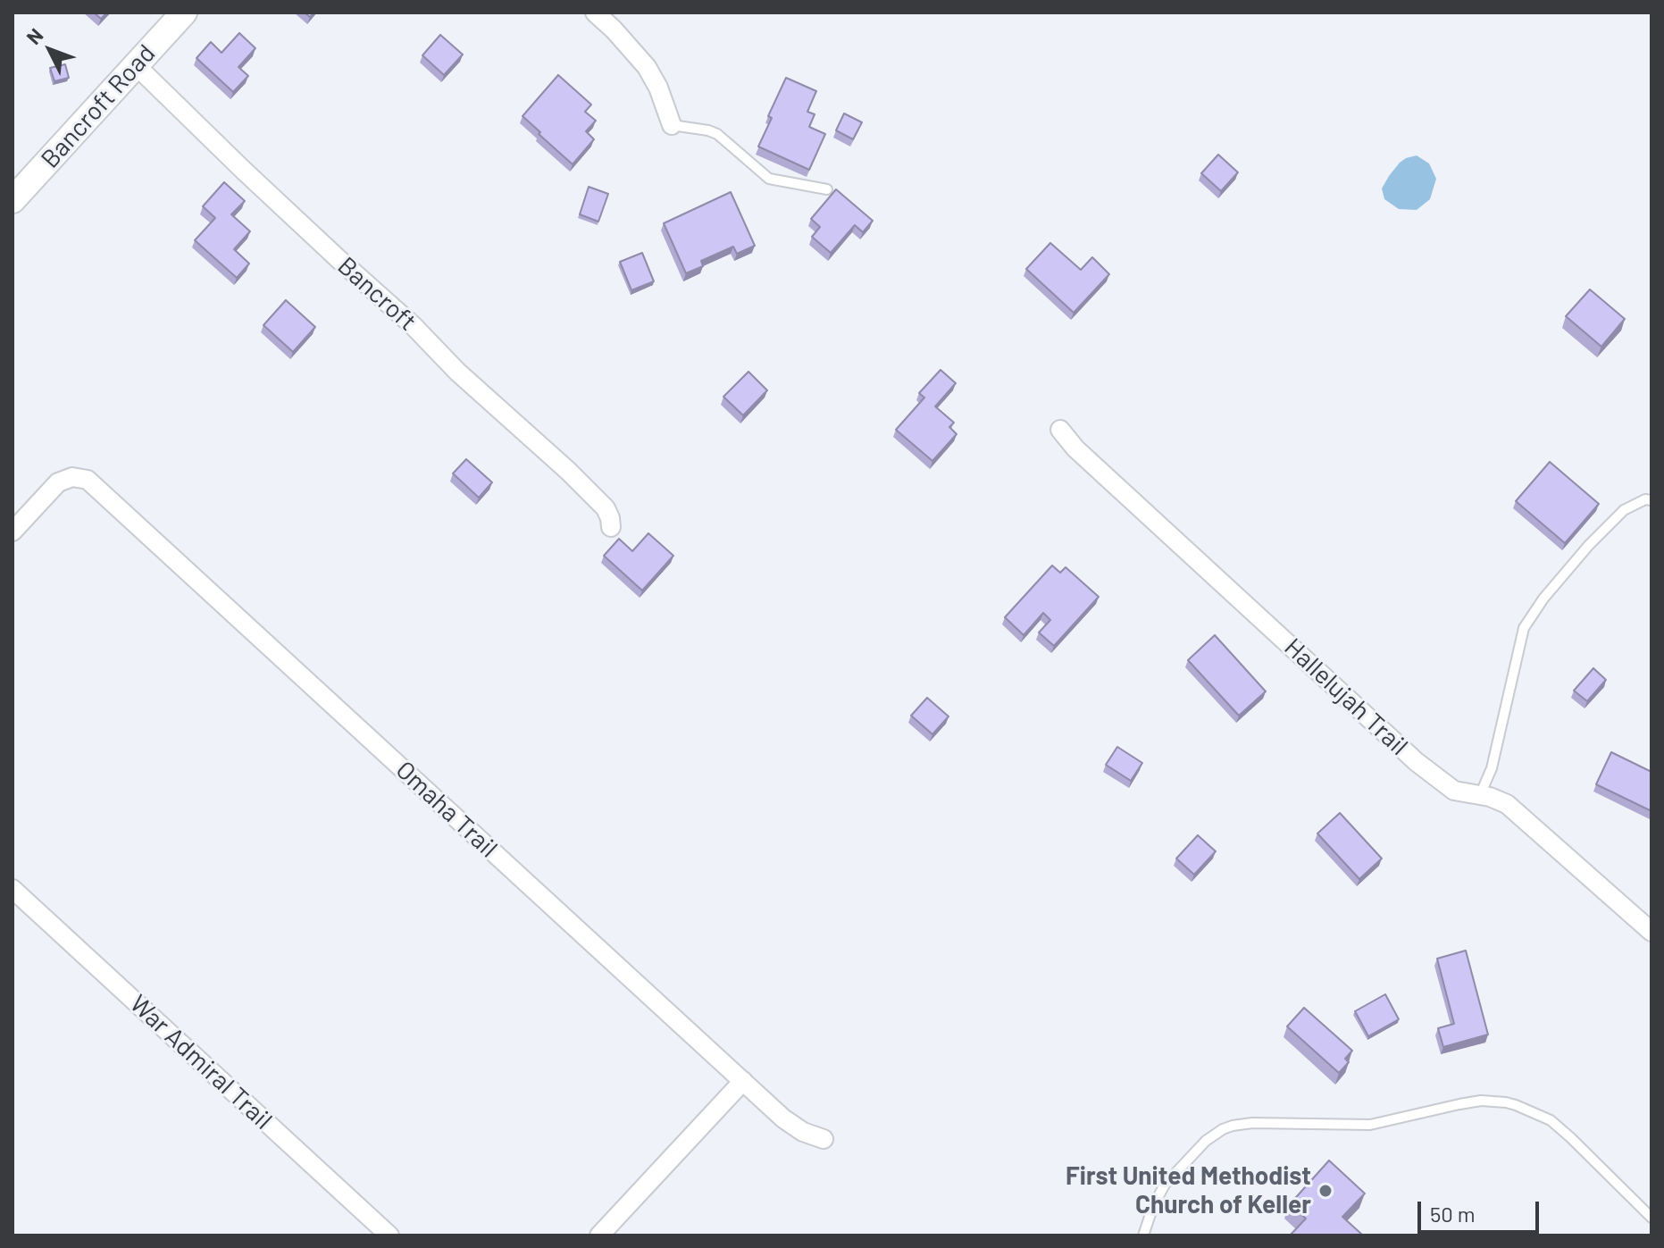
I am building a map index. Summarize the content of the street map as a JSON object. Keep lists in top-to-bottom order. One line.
{"streets":{"street":["Bancroft Road","Bancroft","Hallelujah Trail","Omaha Trail","War Admiral Trail"]},"crossings":[["Bancroft Road","Bancroft"]],"places":["First United Methodist Church of Keller"],"scale_bar":"50 m","north":"top left"}
